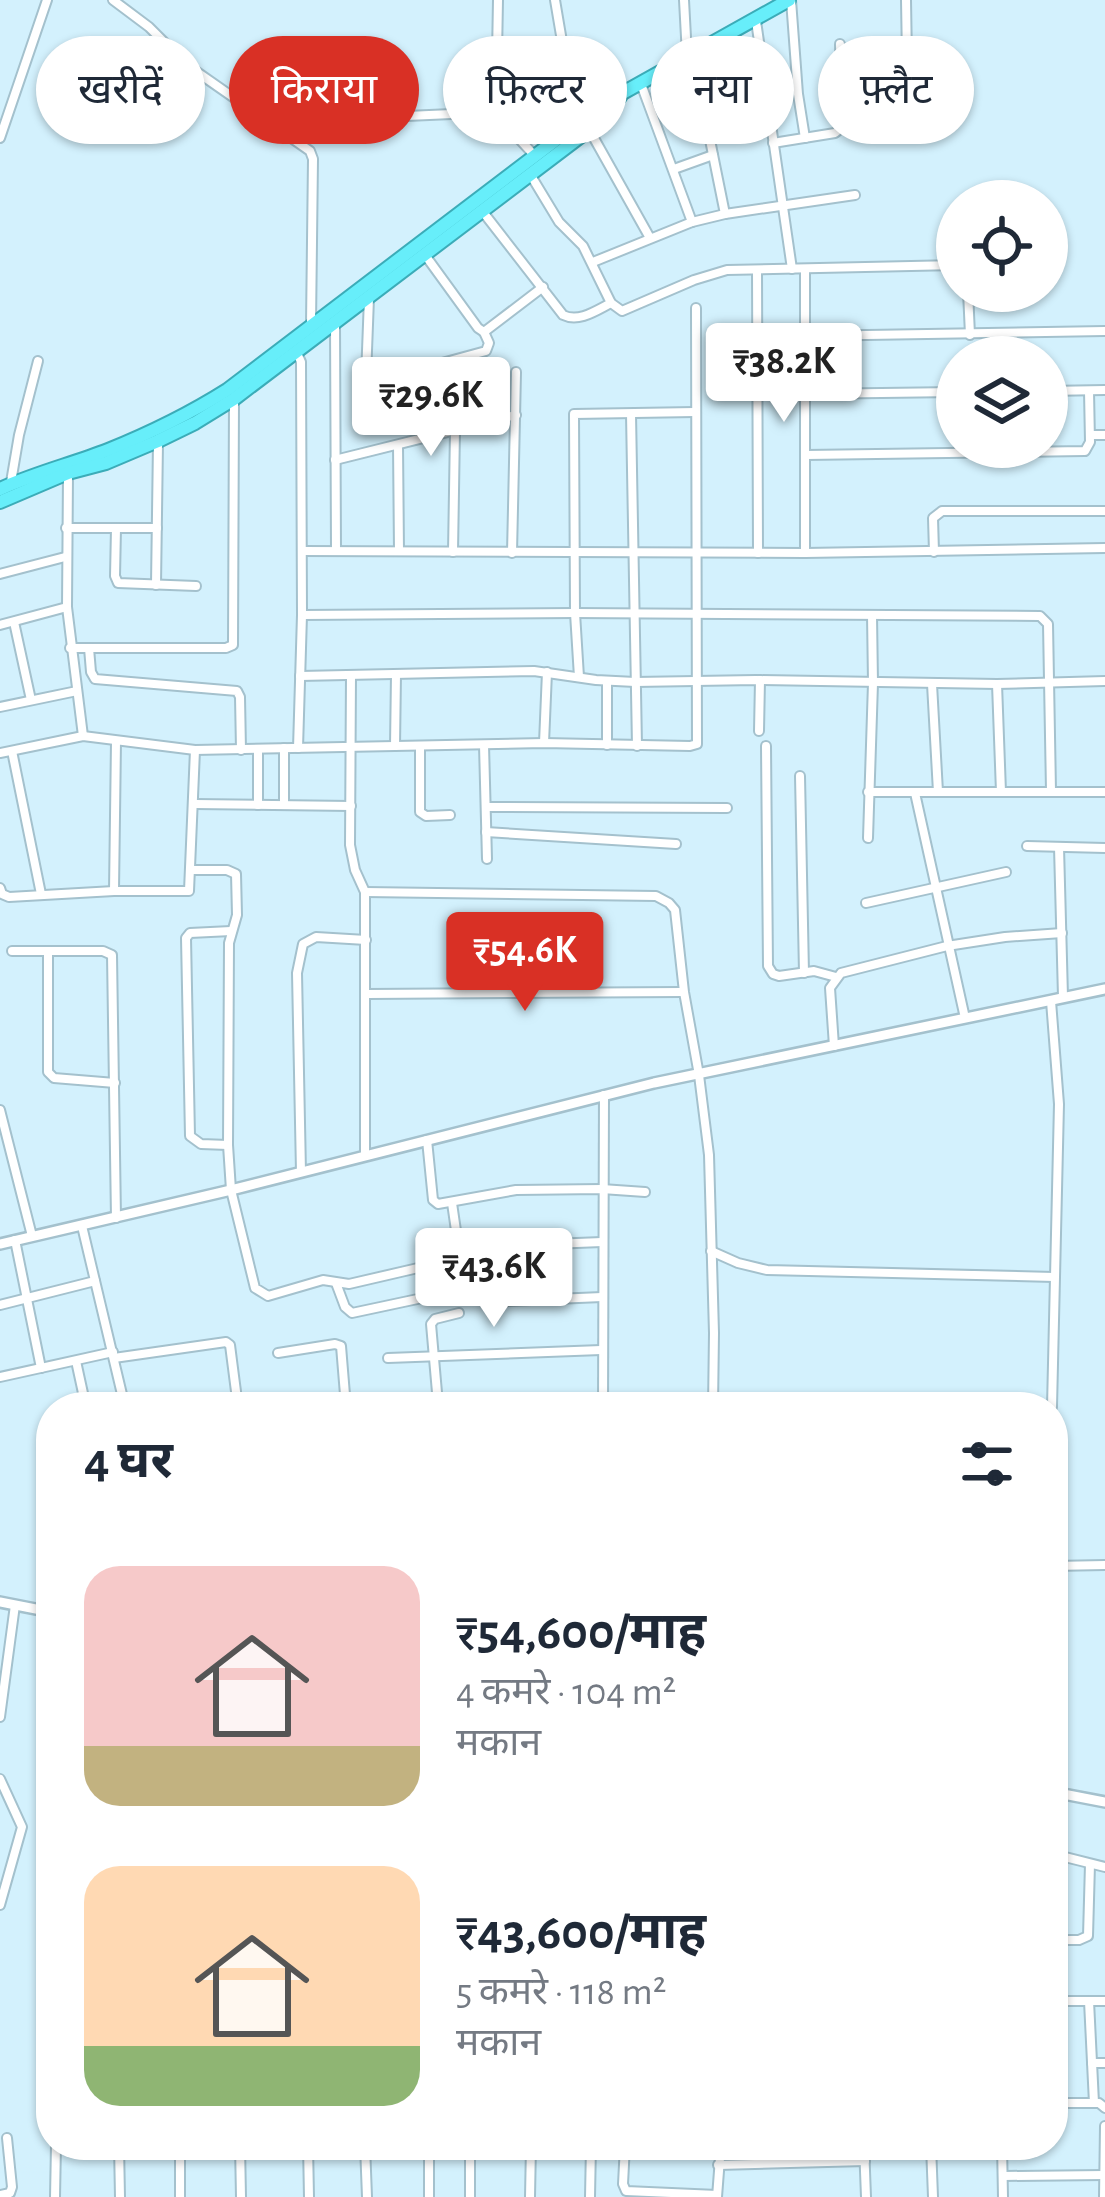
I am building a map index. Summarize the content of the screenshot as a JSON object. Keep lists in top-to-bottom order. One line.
{"page":{"chip":["खरीदें","किराया","फ़िल्टर","नया","फ़्लैट"],"price":["₹38.2K","₹29.6K","₹54.6K","₹43.6K"],"heading":"4 घर","list":[{"name":"₹54,600/माह","note":"4 कमरे · 104 m² · मकान"},{"name":"₹43,600/माह","note":"5 कमरे · 118 m² · मकान"}]}}
